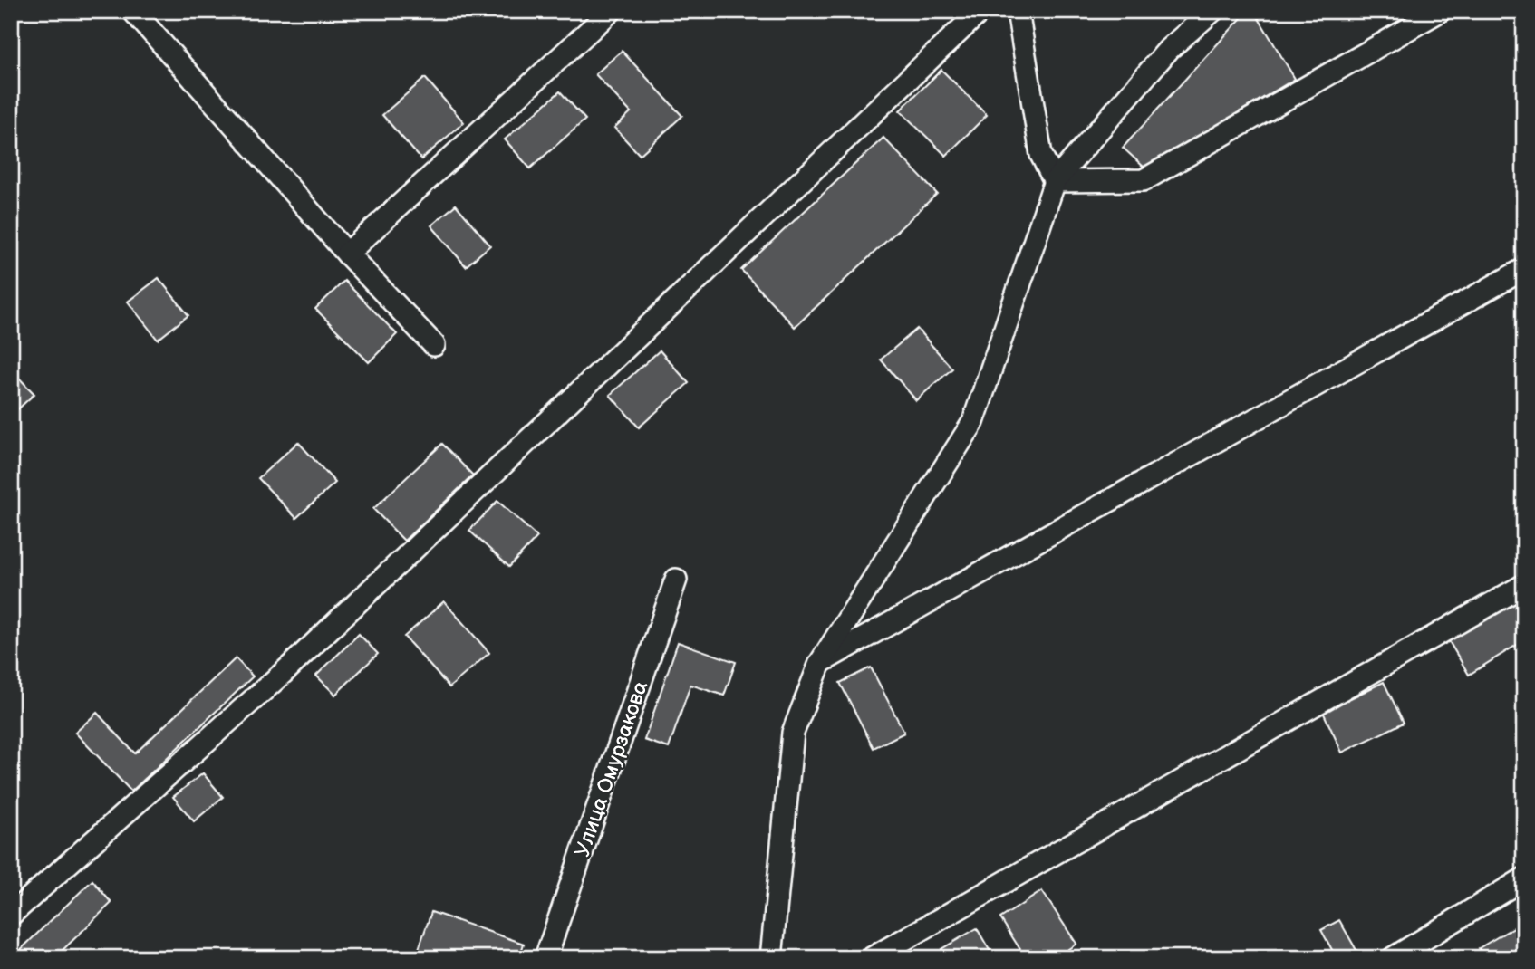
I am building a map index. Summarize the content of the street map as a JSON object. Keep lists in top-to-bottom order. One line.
{"streets":{"street":["Улица Омурзакова"]}}
